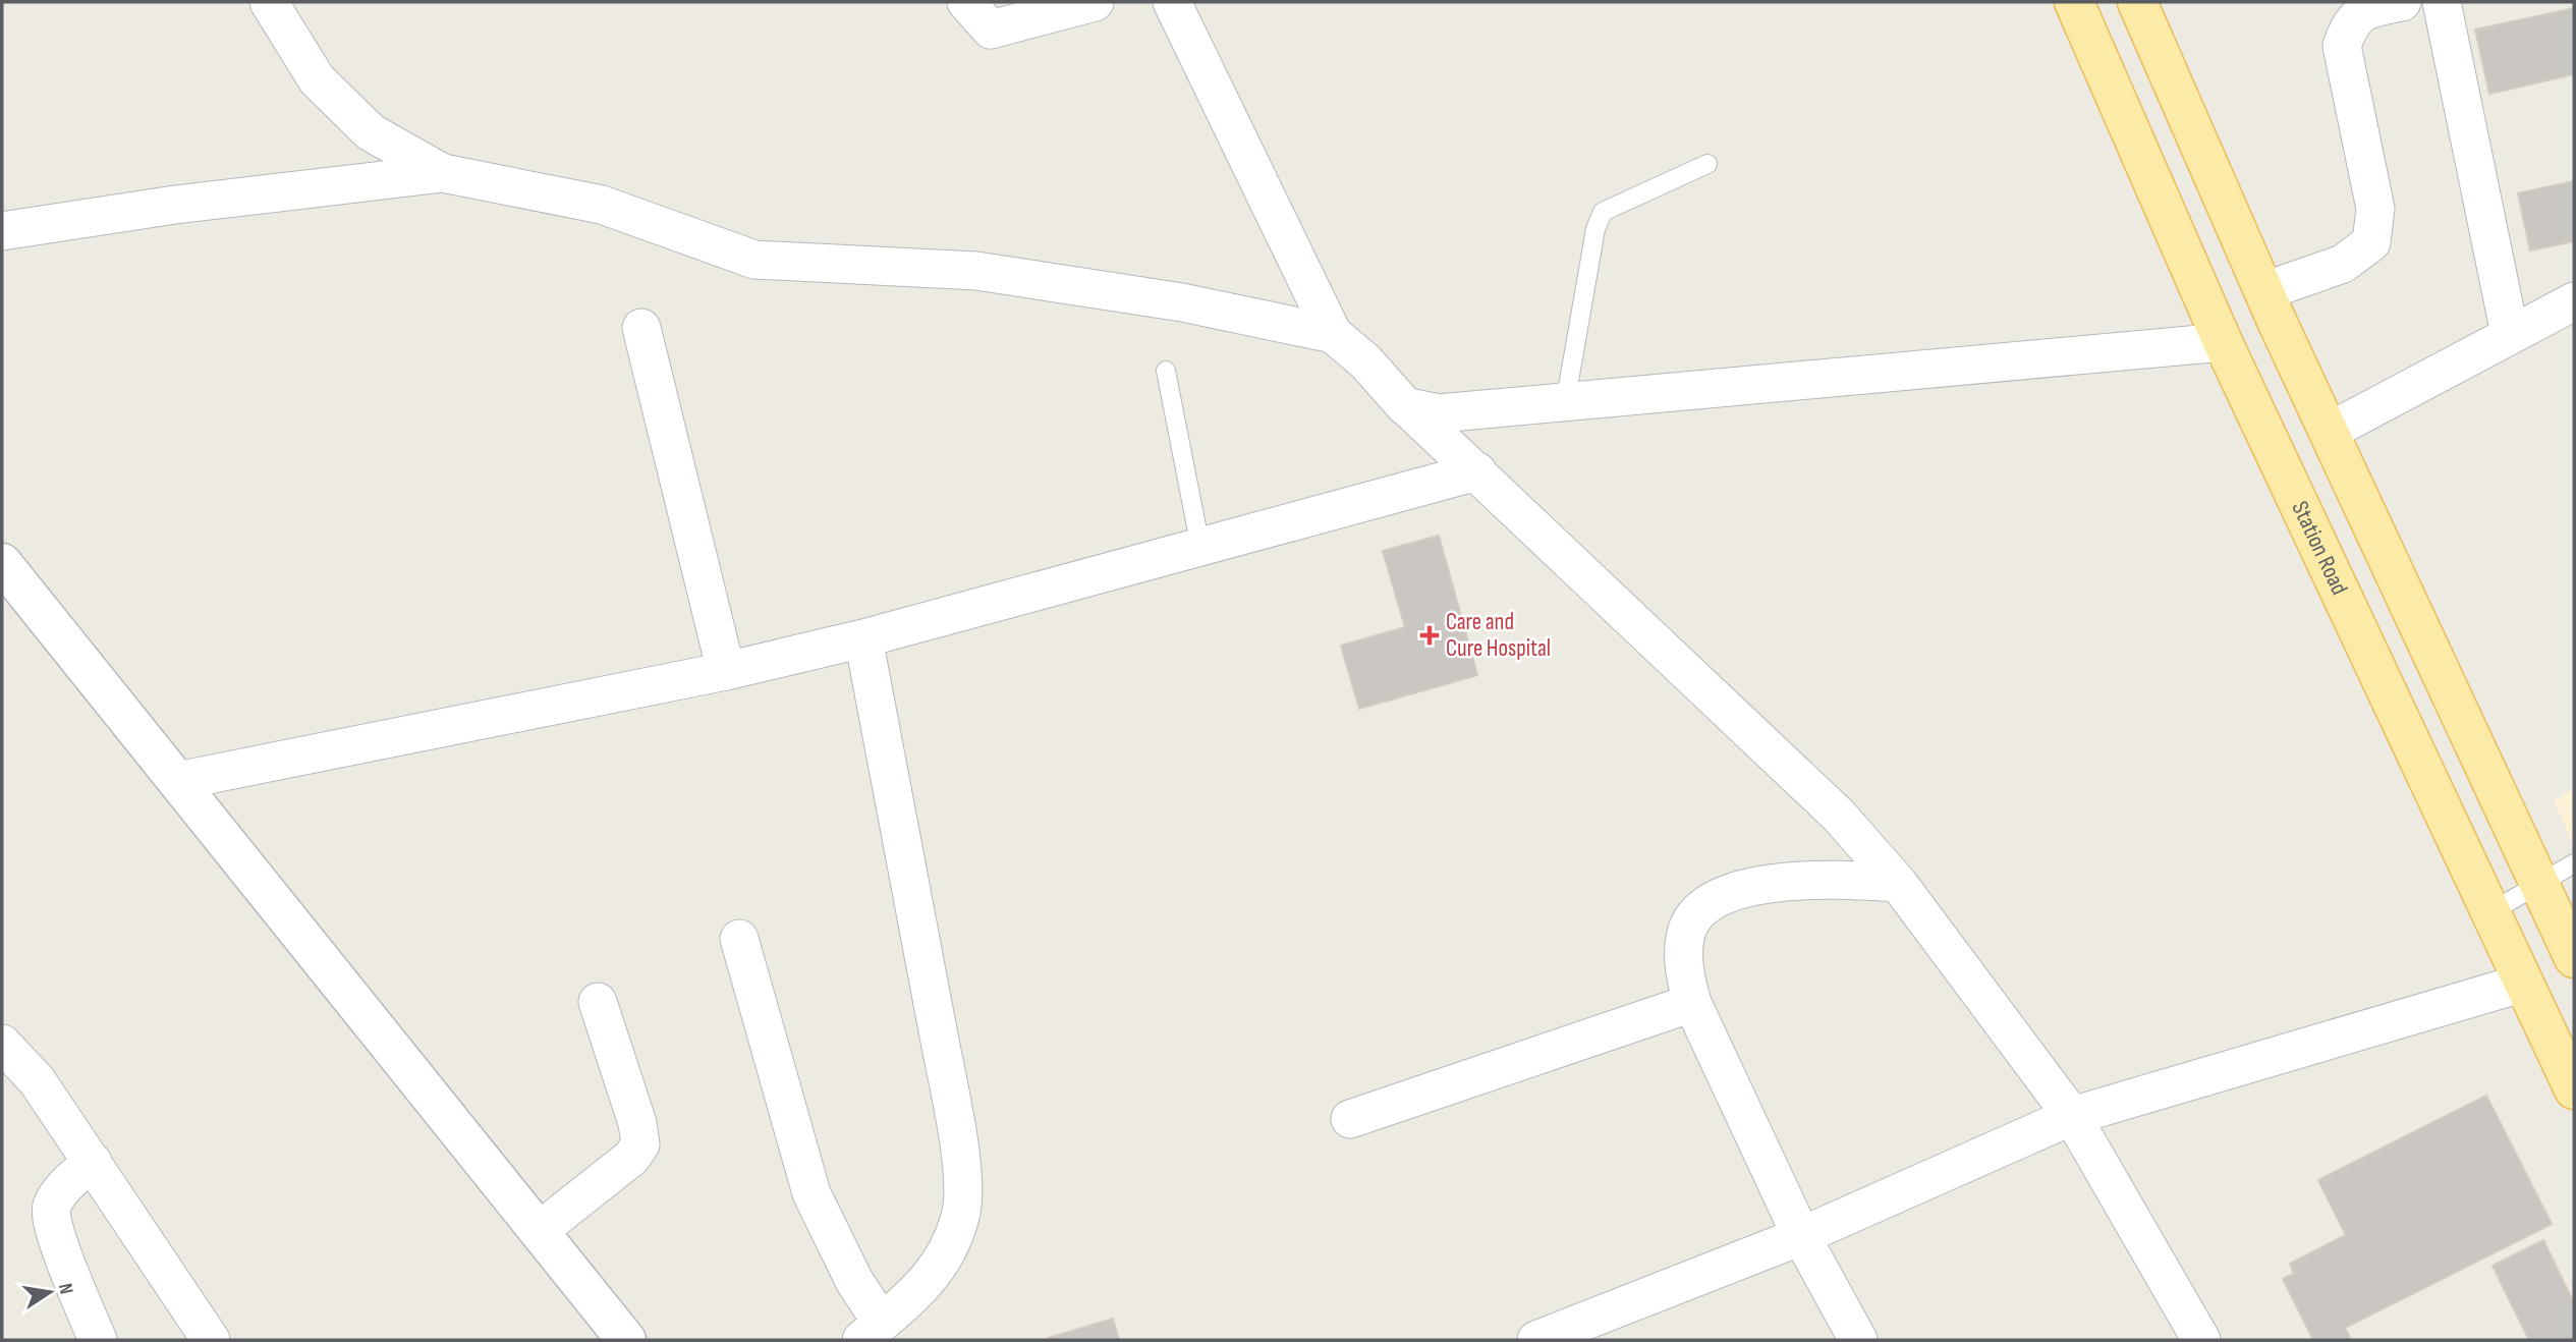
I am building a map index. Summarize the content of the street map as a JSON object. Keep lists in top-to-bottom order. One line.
{"streets":{"main road":["Station Road"]},"places":{"health":["Care and Cure Hospital"]},"north":"right"}
